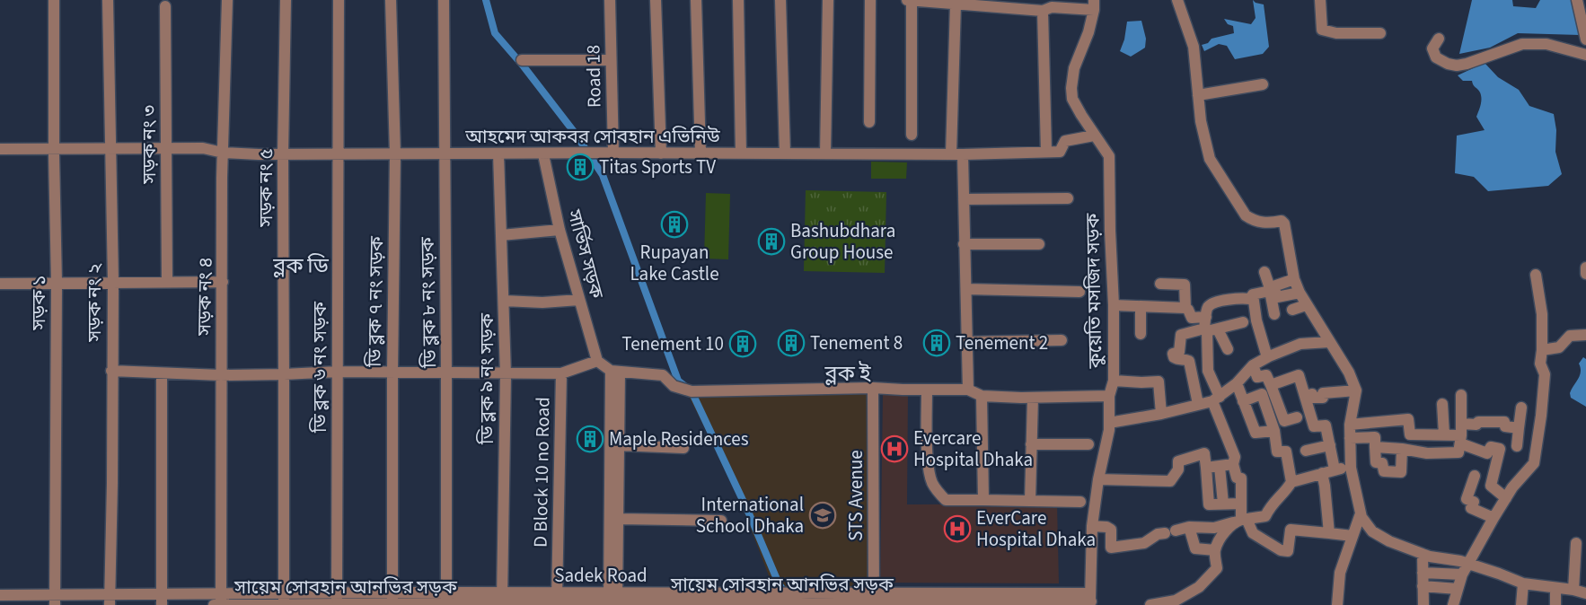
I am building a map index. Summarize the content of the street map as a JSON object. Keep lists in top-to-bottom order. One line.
{"streets":{"street":["Road 18","আহমেদ আকবর সোবহান এভিনিউ","সড়ক নং ৩","সড়ক নং ৫","সার্ভিস সড়ক","কুয়েতি মসজিদ সড়ক","সড়ক নং ৪","ডি ব্লক ৭ নং সড়ক","সড়ক ১","সড়ক নং ২","ডি ব্লক ৮ নং সড়ক","ডি ব্লক ৬ নং সড়ক","ডি ব্লক ৯ নং সড়ক","D Block 10 no Road","STS Avenue","Sadek Road","সায়েম সোবহান আনভির সড়ক"]},"crossings":[["Road 18","আহমেদ আকবর সোবহান এভিনিউ"],["আহমেদ আকবর সোবহান এভিনিউ","সড়ক নং ৩"],["আহমেদ আকবর সোবহান এভিনিউ","সড়ক নং ৫"],["আহমেদ আকবর সোবহান এভিনিউ","সার্ভিস সড়ক"],["আহমেদ আকবর সোবহান এভিনিউ","সড়ক নং ৪"],["আহমেদ আকবর সোবহান এভিনিউ","ডি ব্লক ৭ নং সড়ক"],["আহমেদ আকবর সোবহান এভিনিউ","সড়ক ১"],["আহমেদ আকবর সোবহান এভিনিউ","সড়ক নং ২"],["আহমেদ আকবর সোবহান এভিনিউ","ডি ব্লক ৮ নং সড়ক"],["আহমেদ আকবর সোবহান এভিনিউ","ডি ব্লক ৬ নং সড়ক"],["আহমেদ আকবর সোবহান এভিনিউ","ডি ব্লক ৯ নং সড়ক"],["সড়ক নং ৫","সায়েম সোবহান আনভির সড়ক"],["কুয়েতি মসজিদ সড়ক","Sadek Road"],["কুয়েতি মসজিদ সড়ক","সায়েম সোবহান আনভির সড়ক"],["সড়ক নং ৪","সায়েম সোবহান আনভির সড়ক"],["ডি ব্লক ৭ নং সড়ক","সায়েম সোবহান আনভির সড়ক"],["ডি ব্লক ৮ নং সড়ক","সায়েম সোবহান আনভির সড়ক"],["ডি ব্লক ৬ নং সড়ক","সায়েম সোবহান আনভির সড়ক"],["ডি ব্লক ৯ নং সড়ক","সায়েম সোবহান আনভির সড়ক"],["D Block 10 no Road","সায়েম সোবহান আনভির সড়ক"],["STS Avenue","Sadek Road"],["STS Avenue","সায়েম সোবহান আনভির সড়ক"],["Sadek Road","সায়েম সোবহান আনভির সড়ক"]],"districts":["ব্লক ডি","ব্লক ই"],"places":{"building":["Titas Sports TV","Rupayan Lake Castle","Bashubdhara Group House","Tenement 8","Tenement 2","Tenement 10","Maple Residences"],"hospital":["Evercare Hospital Dhaka","EverCare Hospital Dhaka"],"school or university":["International School Dhaka"]}}
